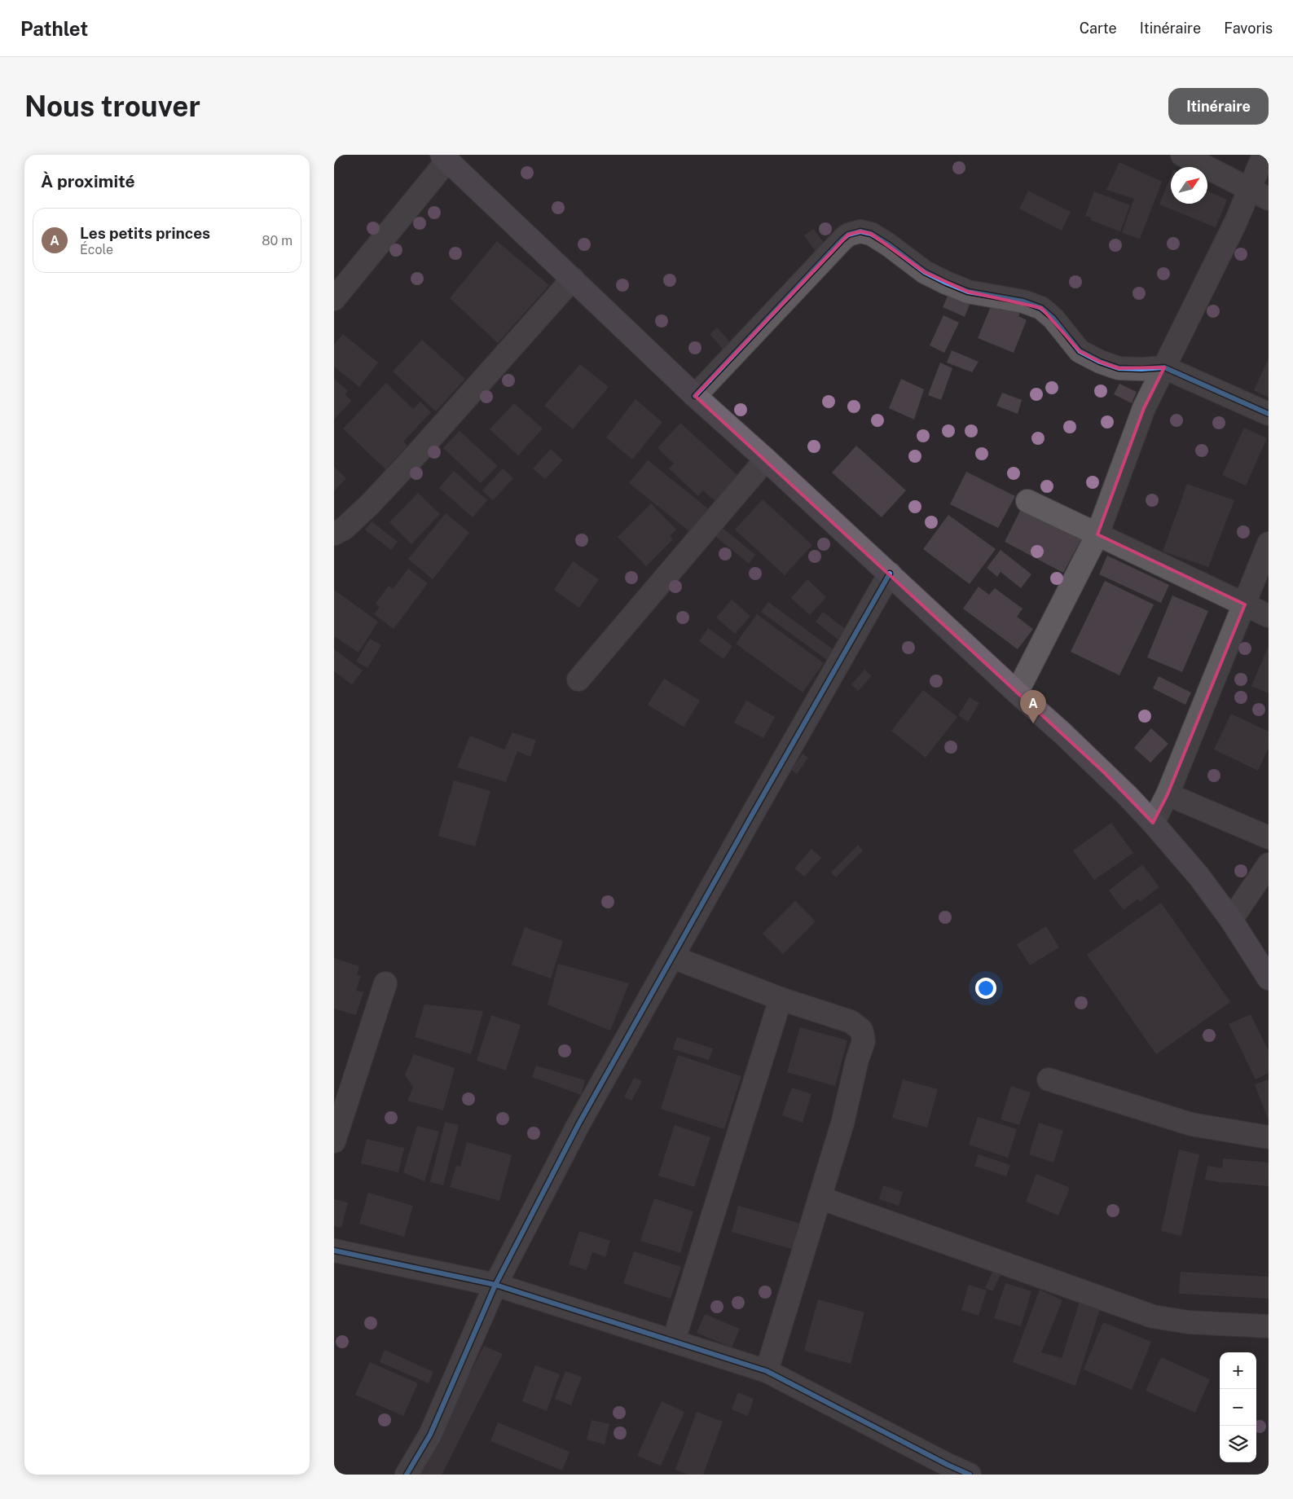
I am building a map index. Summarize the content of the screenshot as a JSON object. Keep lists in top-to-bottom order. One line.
{"north":"top right","page":{"header":"Pathlet","nav":["Carte","Itinéraire","Favoris"],"buttons":"Itinéraire","title":"Nous trouver","heading":"À proximité","list":[{"mark":"A","name":"Les petits princes","note":"École","value":"80 m"}],"pins":"A","map_buttons":["+","−"]}}
